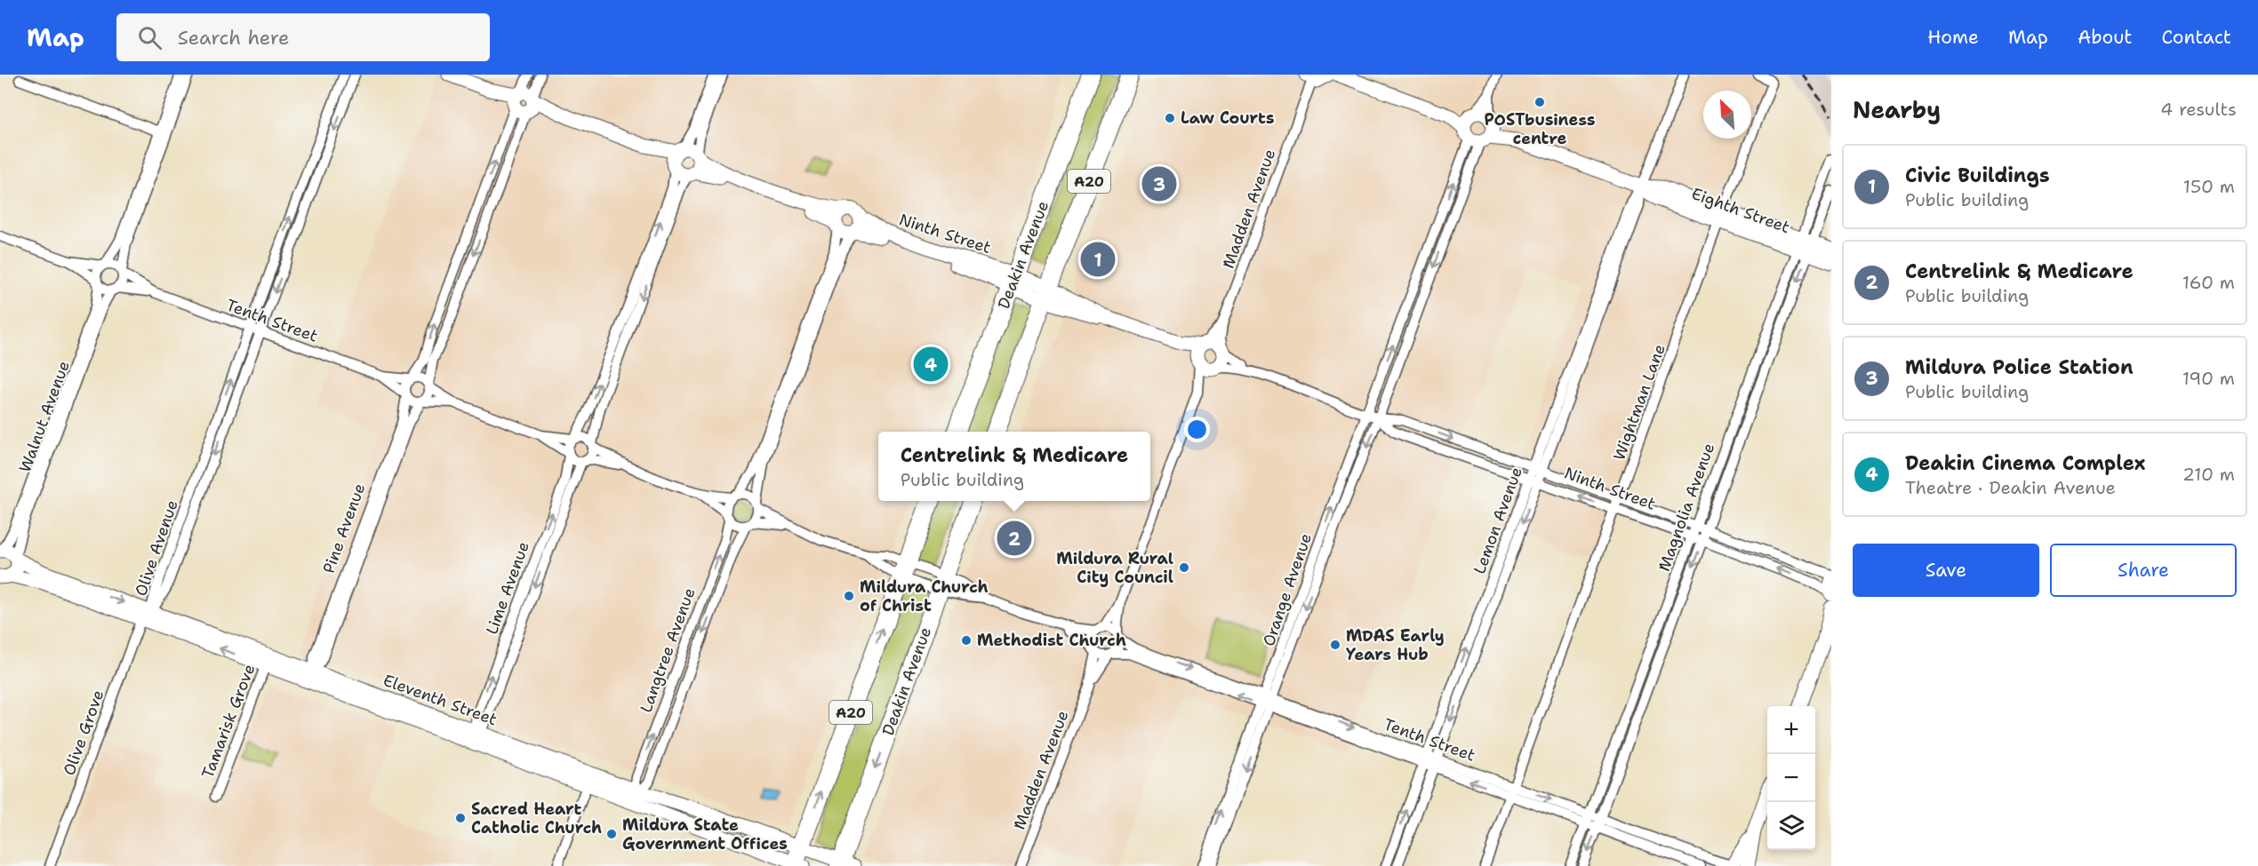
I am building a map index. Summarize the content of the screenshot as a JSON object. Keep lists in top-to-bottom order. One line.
{"streets":{"highway":["A20","Deakin Avenue"],"street":["Madden Avenue","Eighth Street","Ninth Street","Tenth Street","Wightman Lane","Walnut Avenue","Magnolia Avenue","Lemon Avenue","Pine Avenue","Olive Avenue","Lime Avenue","Orange Avenue","Langtree Avenue","Eleventh Street","Tamarisk Grove","Olive Grove"]},"crossings":[["A20","Ninth Street"],["A20","Tenth Street"],["A20","Eleventh Street"],["Madden Avenue","Ninth Street"],["Madden Avenue","Tenth Street"],["Eighth Street","Wightman Lane"],["Eighth Street","Magnolia Avenue"],["Eighth Street","Lemon Avenue"],["Eighth Street","Orange Avenue"],["Ninth Street","Deakin Avenue"],["Ninth Street","Wightman Lane"],["Ninth Street","Magnolia Avenue"],["Ninth Street","Lemon Avenue"],["Ninth Street","Orange Avenue"],["Deakin Avenue","Tenth Street"],["Deakin Avenue","Eleventh Street"],["Tenth Street","Wightman Lane"],["Tenth Street","Walnut Avenue"],["Tenth Street","Magnolia Avenue"],["Tenth Street","Lemon Avenue"],["Tenth Street","Pine Avenue"],["Tenth Street","Olive Avenue"],["Tenth Street","Orange Avenue"],["Tenth Street","Langtree Avenue"],["Walnut Avenue","Eleventh Street"],["Pine Avenue","Eleventh Street"],["Olive Avenue","Eleventh Street"],["Olive Avenue","Olive Grove"],["Lime Avenue","Eleventh Street"],["Langtree Avenue","Eleventh Street"],["Eleventh Street","Tamarisk Grove"],["Eleventh Street","Olive Grove"]],"places":["POSTbusiness centre","Law Courts","Mildura Rural City Council","Mildura Church of Christ","Methodist Church","MDAS Early Years Hub","Sacred Heart Catholic Church","Mildura State Government Offices"],"north":"top left","page":{"header":"Map","search":"Search here","nav":["Home","Map","About","Contact"],"heading":["Nearby","4 results"],"list":[{"mark":"1","name":"Civic Buildings","note":"Public building","value":"150 m"},{"mark":"2","name":"Centrelink & Medicare","note":"Public building","value":"160 m"},{"mark":"3","name":"Mildura Police Station","note":"Public building","value":"190 m"},{"mark":"4","name":"Deakin Cinema Complex","note":"Theatre · Deakin Avenue","value":"210 m"}],"pins":["3","1","4","2"],"popup":["Centrelink & Medicare","Public building"],"buttons":["Save","Share"],"map_buttons":["+","−"]}}
